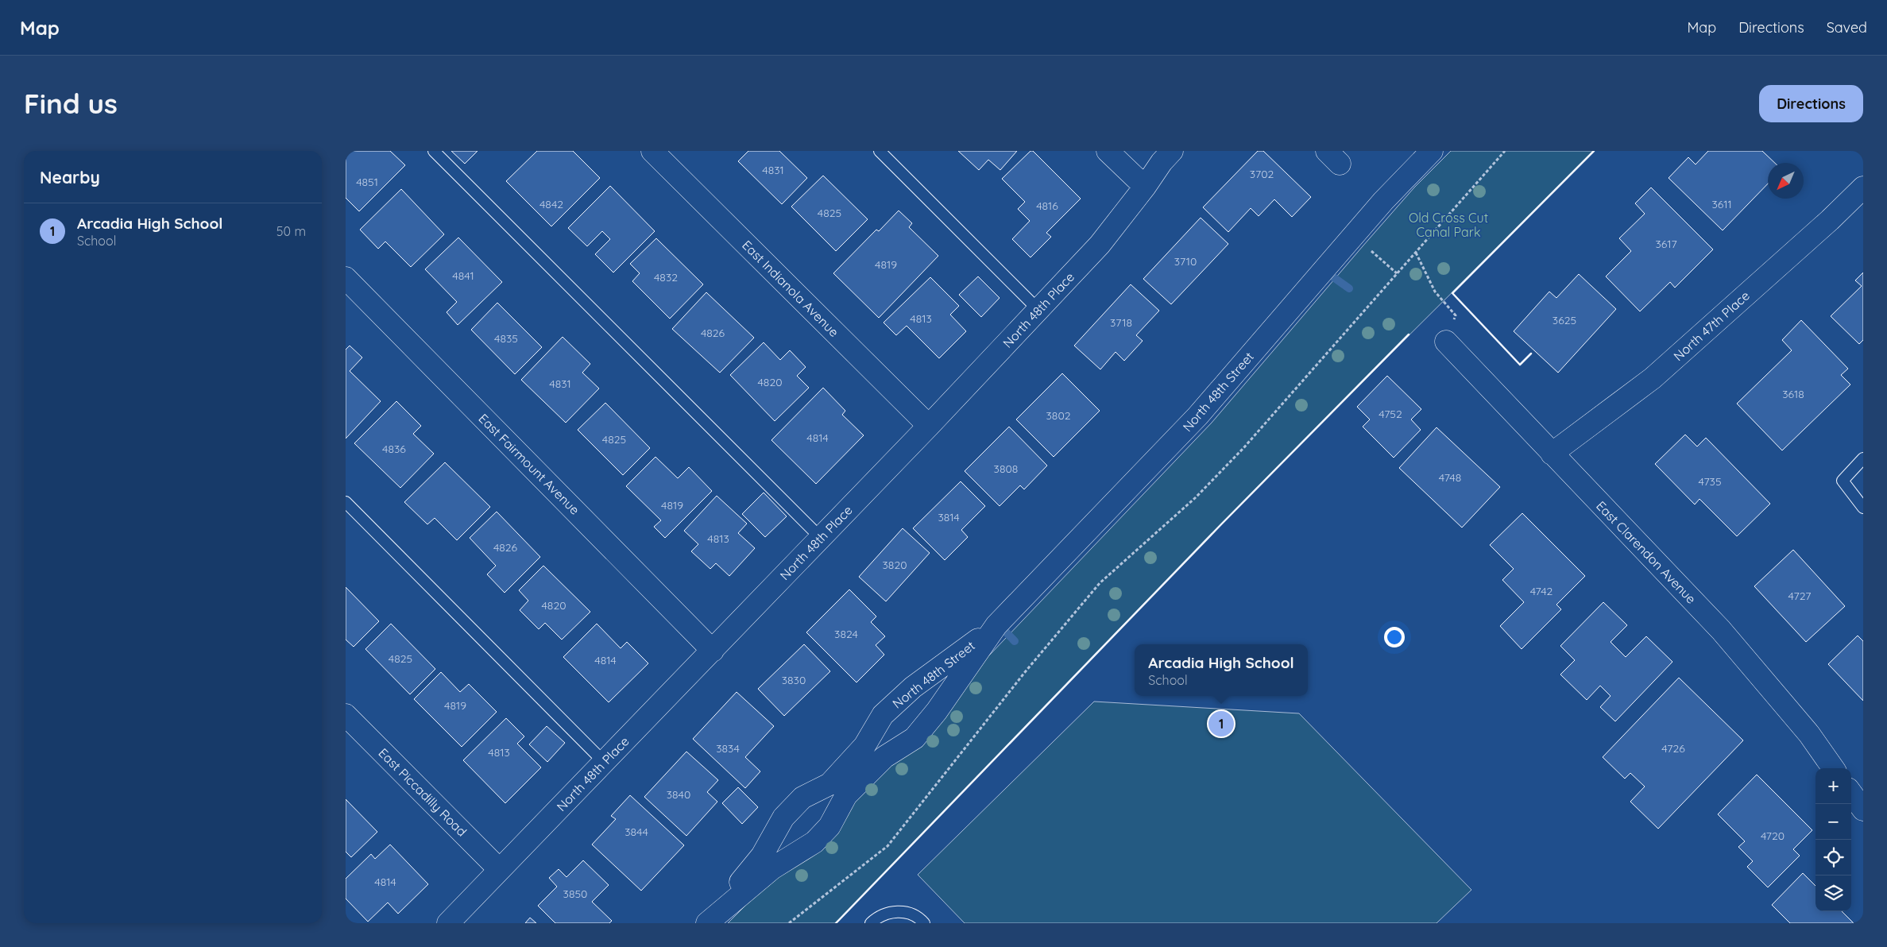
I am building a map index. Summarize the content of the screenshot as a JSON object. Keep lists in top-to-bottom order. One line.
{"streets":{"street":["East Indianola Avenue","North 48th Place","North 47th Place","North 48th Street","East Fairmount Avenue","East Clarendon Avenue","East Piccadilly Road"]},"crossings":[["East Indianola Avenue","North 48th Place"],["North 48th Place","East Fairmount Avenue"],["North 48th Place","East Piccadilly Road"],["North 47th Place","East Clarendon Avenue"]],"parks":["Old Cross Cut Canal Park"],"house_numbers":["4831","3702","4851","4842","3611","4816","4825","3617","3710","4819","4841","4832","4813","3625","3718","4826","4835","4820","4831","3618","4752","3802","4814","4825","4836","3808","4748","4735","4819","3814","4813","4826","3820","4742","4727","4820","3824","4825","4814","3830","4819","3834","4726","4813","3840","3844","4720","4814","3850"],"north":"bottom left","page":{"header":"Map","nav":["Map","Directions","Saved"],"buttons":"Directions","title":"Find us","heading":"Nearby","list":[{"mark":"1","name":"Arcadia High School","note":"School","value":"50 m"}],"popup":["Arcadia High School","School"],"pins":"1","map_buttons":["+","−"]}}
